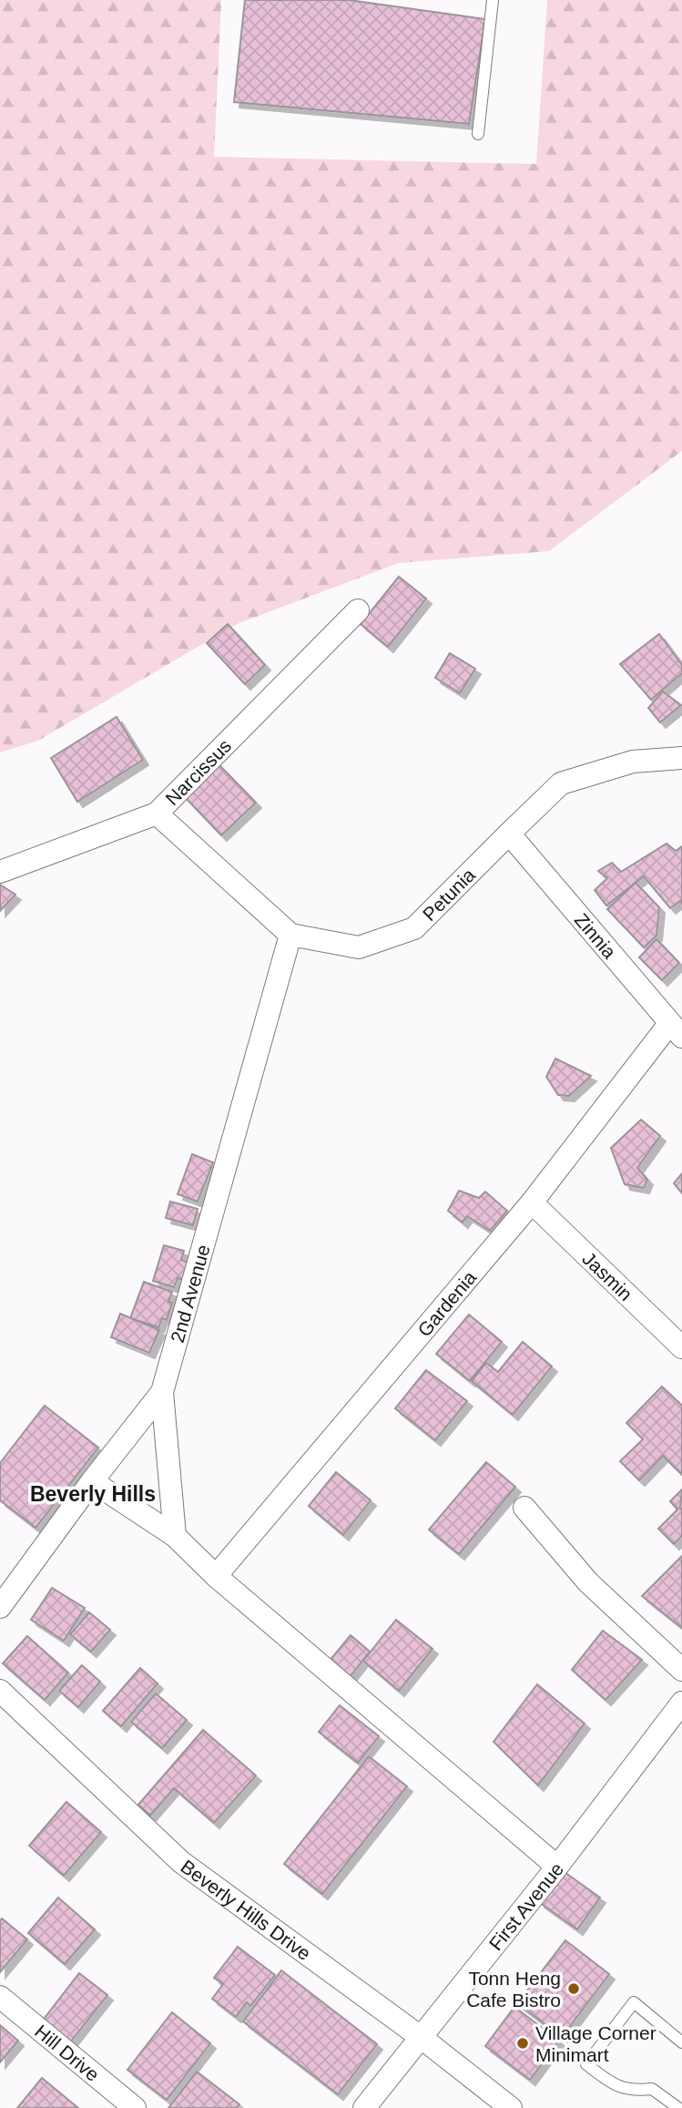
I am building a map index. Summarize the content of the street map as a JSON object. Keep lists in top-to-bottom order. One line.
{"streets":{"street":["Narcissus","Petunia","Zinnia","Jasmin","2nd Avenue","Gardenia","First Avenue","Beverly Hills Drive","Hill Drive"]},"crossings":[["Petunia","Zinnia"],["Petunia","2nd Avenue"],["Zinnia","Gardenia"],["Jasmin","Gardenia"],["First Avenue","Beverly Hills Drive"]],"districts":["Beverly Hills"],"places":["Tonn Heng Cafe Bistro","Village Corner Minimart"]}
